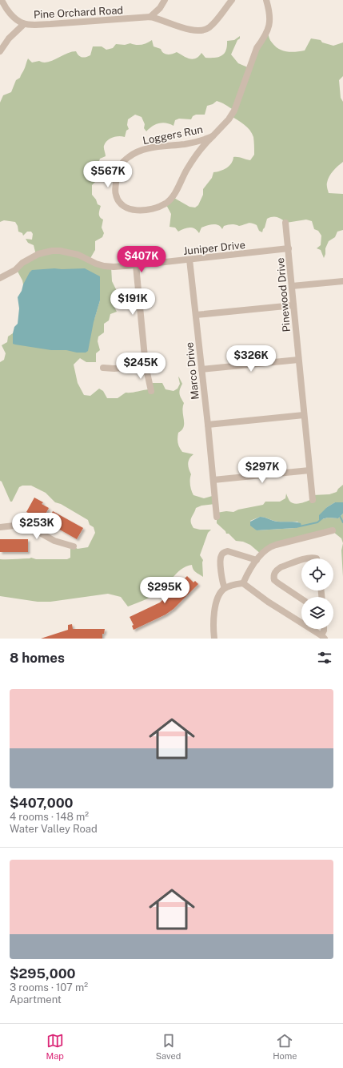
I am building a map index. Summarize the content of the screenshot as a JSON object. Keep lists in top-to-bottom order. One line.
{"streets":{"street":["Pine Orchard Road","Loggers Run","Juniper Drive","Pinewood Drive","Marco Drive"]},"crossings":[["Juniper Drive","Pinewood Drive"],["Juniper Drive","Marco Drive"]],"page":{"price":["$567K","$407K","$191K","$326K","$245K","$297K","$253K","$295K"],"heading":"8 homes","list":[{"name":"$407,000","note":"4 rooms · 148 m² · Water Valley Road"},{"name":"$295,000","note":"3 rooms · 107 m² · Apartment"}],"tabs":["Map","Saved","Home"]}}
